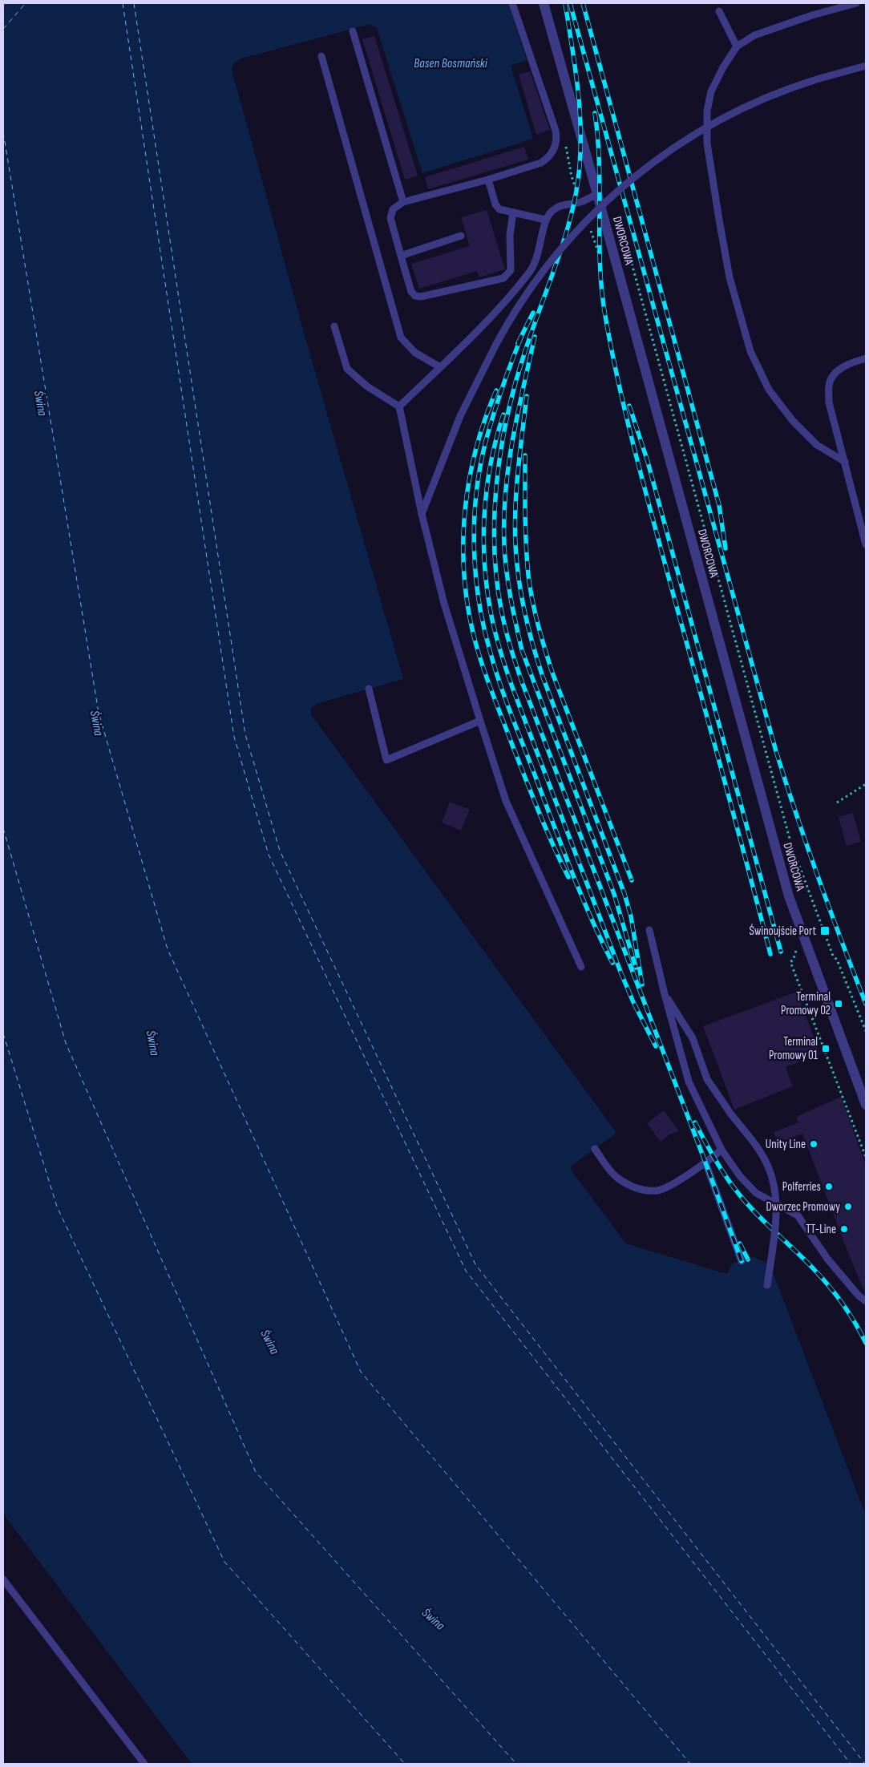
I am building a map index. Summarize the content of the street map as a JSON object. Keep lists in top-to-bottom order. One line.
{"streets":{"street":["DWORCOWA"]},"water":["Basen Bosmański","Świna"],"places":{"transit":["Świnoujście Port","Terminal Promowy 02","Terminal Promowy 01"],"other":["Unity Line","Polferries","Dworzec Promowy","TT-Line"]}}
